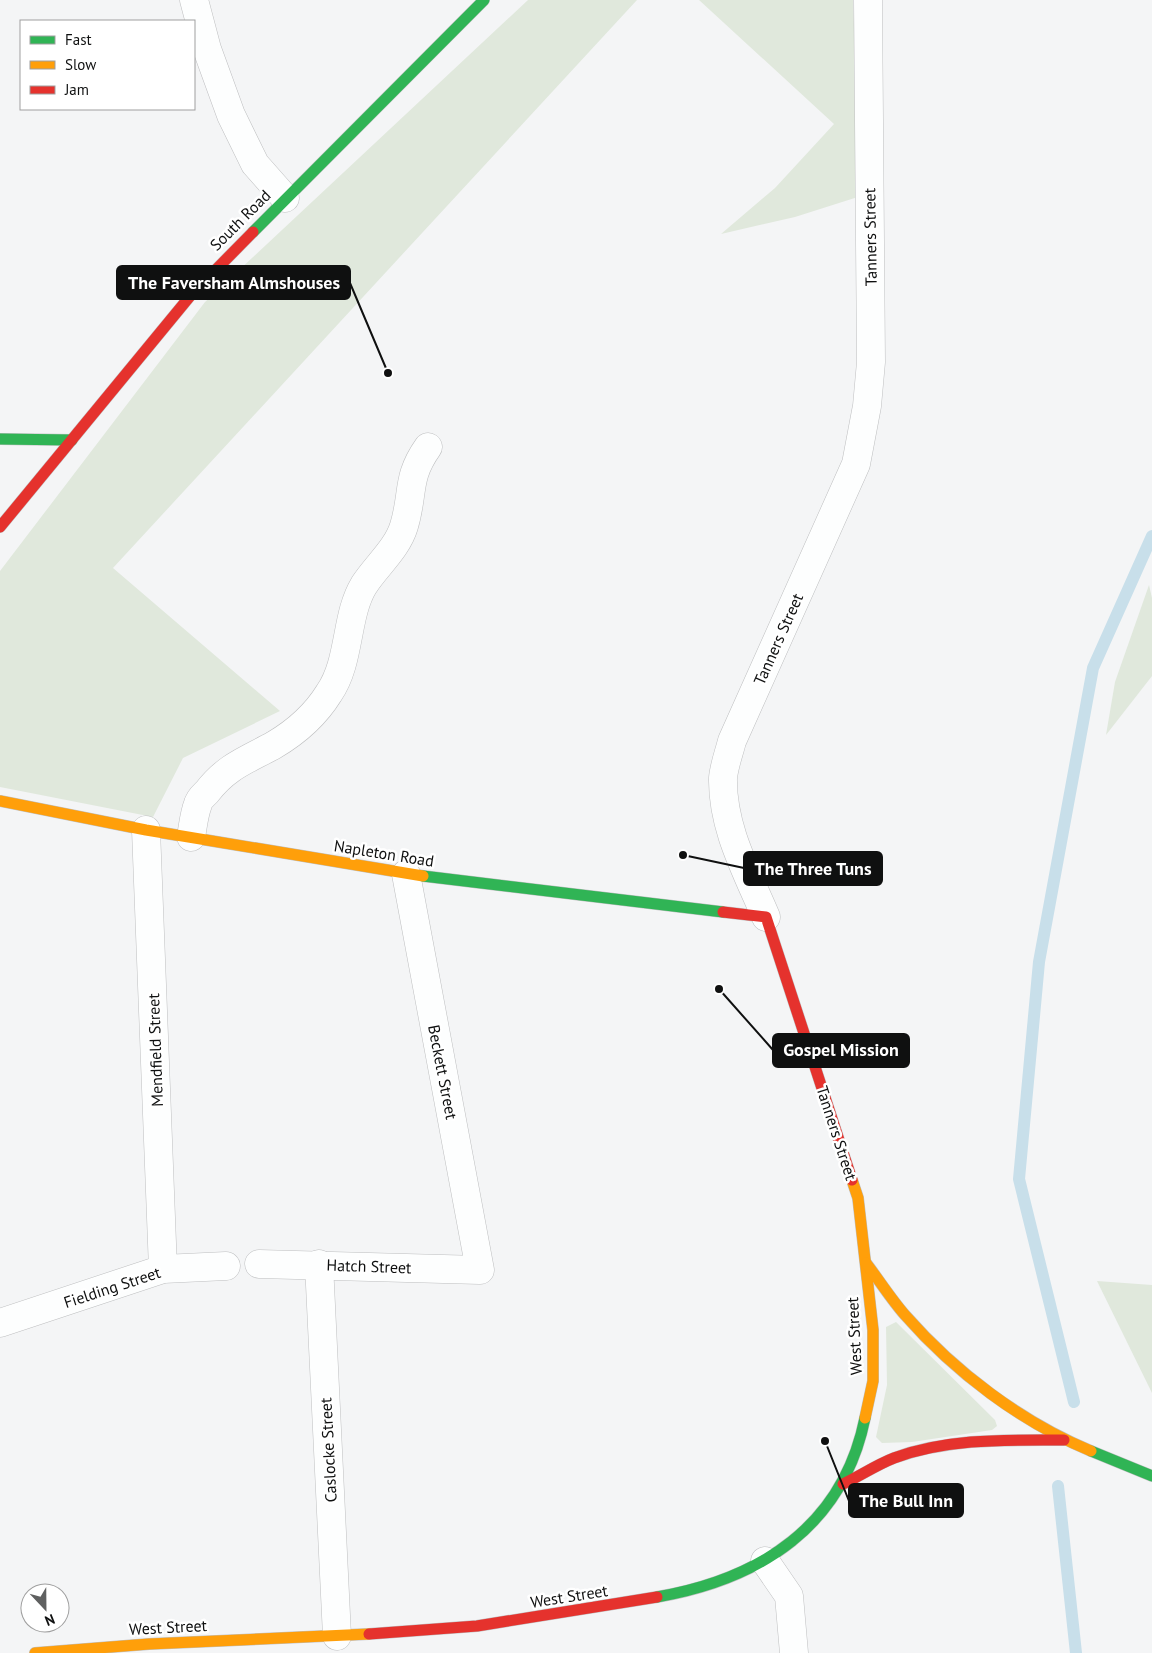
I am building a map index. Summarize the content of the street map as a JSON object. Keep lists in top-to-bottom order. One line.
{"streets":{"street":["South Road","Tanners Street","Napleton Road","Mendfield Street","Beckett Street","Hatch Street","Fielding Street","West Street","Caslocke Street"]},"crossings":[["Tanners Street","Napleton Road"],["Tanners Street","West Street"],["Napleton Road","Mendfield Street"],["Napleton Road","Beckett Street"],["Mendfield Street","Fielding Street"],["Beckett Street","Hatch Street"],["Hatch Street","Caslocke Street"],["West Street","Caslocke Street"]],"places":["The Faversham Almshouses","The Three Tuns","Gospel Mission","The Bull Inn"],"legend":["Fast","Slow","Jam"],"north":"bottom"}
